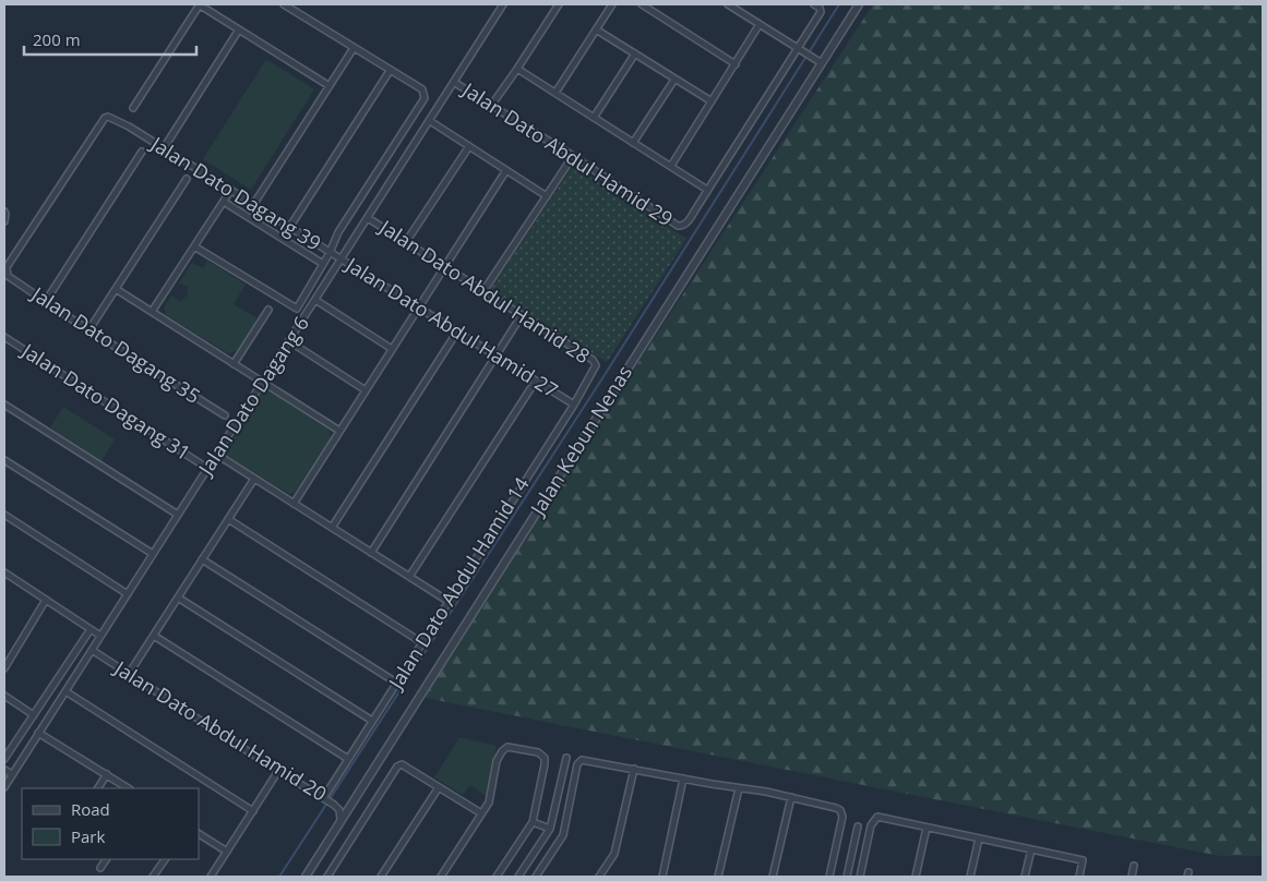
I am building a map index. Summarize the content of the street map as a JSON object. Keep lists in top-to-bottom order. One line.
{"streets":{"street":["Jalan Dato Abdul Hamid 29","Jalan Dato Dagang 39","Jalan Dato Abdul Hamid 28","Jalan Dato Abdul Hamid 27","Jalan Dato Dagang 35","Jalan Dato Dagang 6","Jalan Dato Dagang 31","Jalan Kebun Nenas","Jalan Dato Abdul Hamid 14","Jalan Dato Abdul Hamid 20"]},"crossings":[["Jalan Dato Abdul Hamid 29","Jalan Dato Dagang 6"],["Jalan Dato Dagang 39","Jalan Dato Abdul Hamid 27"],["Jalan Dato Dagang 39","Jalan Dato Dagang 35"],["Jalan Dato Abdul Hamid 28","Jalan Dato Dagang 6"],["Jalan Dato Abdul Hamid 28","Jalan Dato Abdul Hamid 14"],["Jalan Dato Abdul Hamid 27","Jalan Dato Dagang 6"],["Jalan Dato Abdul Hamid 27","Jalan Dato Abdul Hamid 14"],["Jalan Dato Dagang 6","Jalan Dato Dagang 31"],["Jalan Dato Dagang 6","Jalan Dato Abdul Hamid 20"],["Jalan Kebun Nenas","Jalan Dato Abdul Hamid 20"],["Jalan Dato Abdul Hamid 14","Jalan Dato Abdul Hamid 20"]],"legend":["Road","Park"],"scale_bar":"200 m"}
